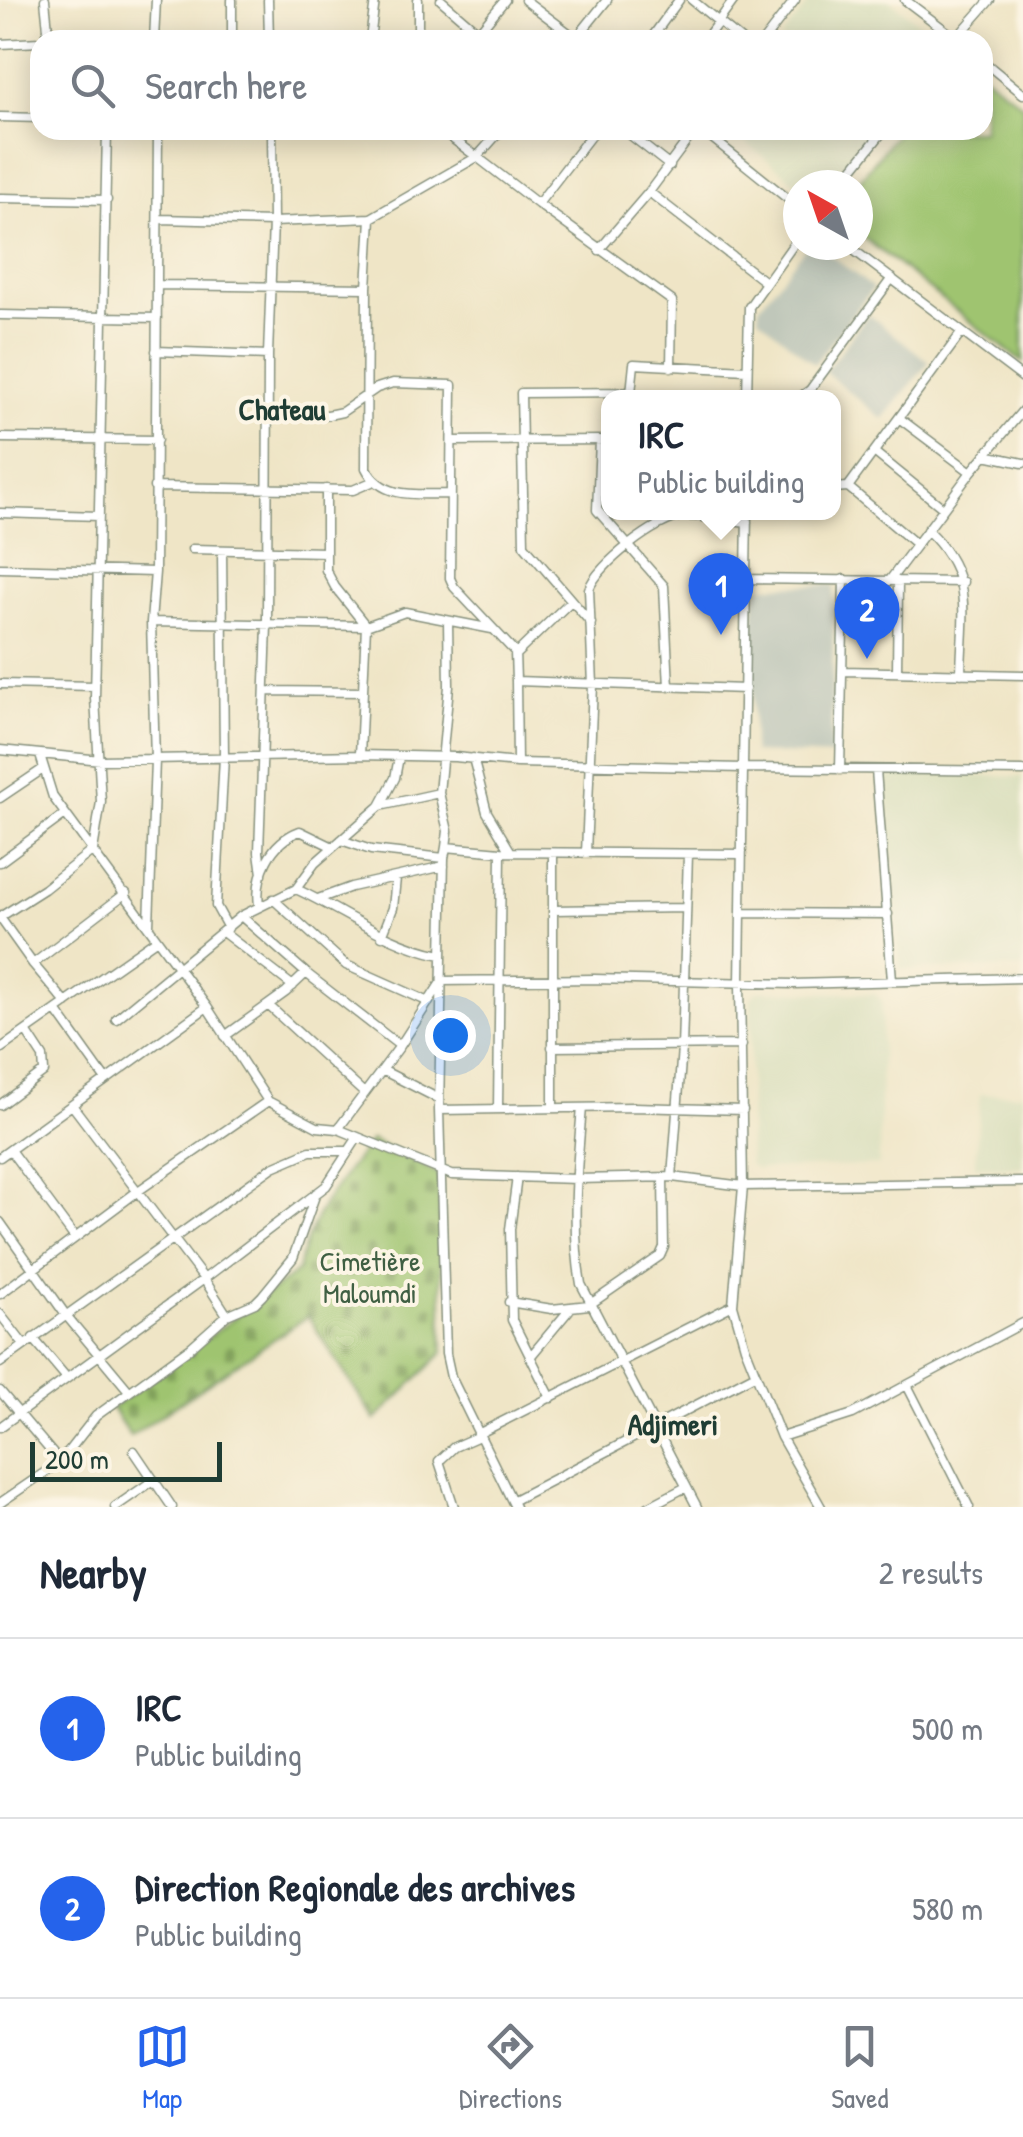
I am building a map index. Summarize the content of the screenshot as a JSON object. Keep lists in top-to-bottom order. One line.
{"districts":["Chateau","Adjimeri"],"parks":["Cimetière Maloumdi"],"scale_bar":"200 m","north":"top left","page":{"search":"Search here","popup":["IRC","Public building"],"pins":["1","2"],"scale":"200 m","heading":["Nearby","2 results"],"list":[{"mark":"1","name":"IRC","note":"Public building","value":"500 m"},{"mark":"2","name":"Direction Regionale des archives","note":"Public building","value":"580 m"}],"nav":["Map","Directions","Saved"]}}
